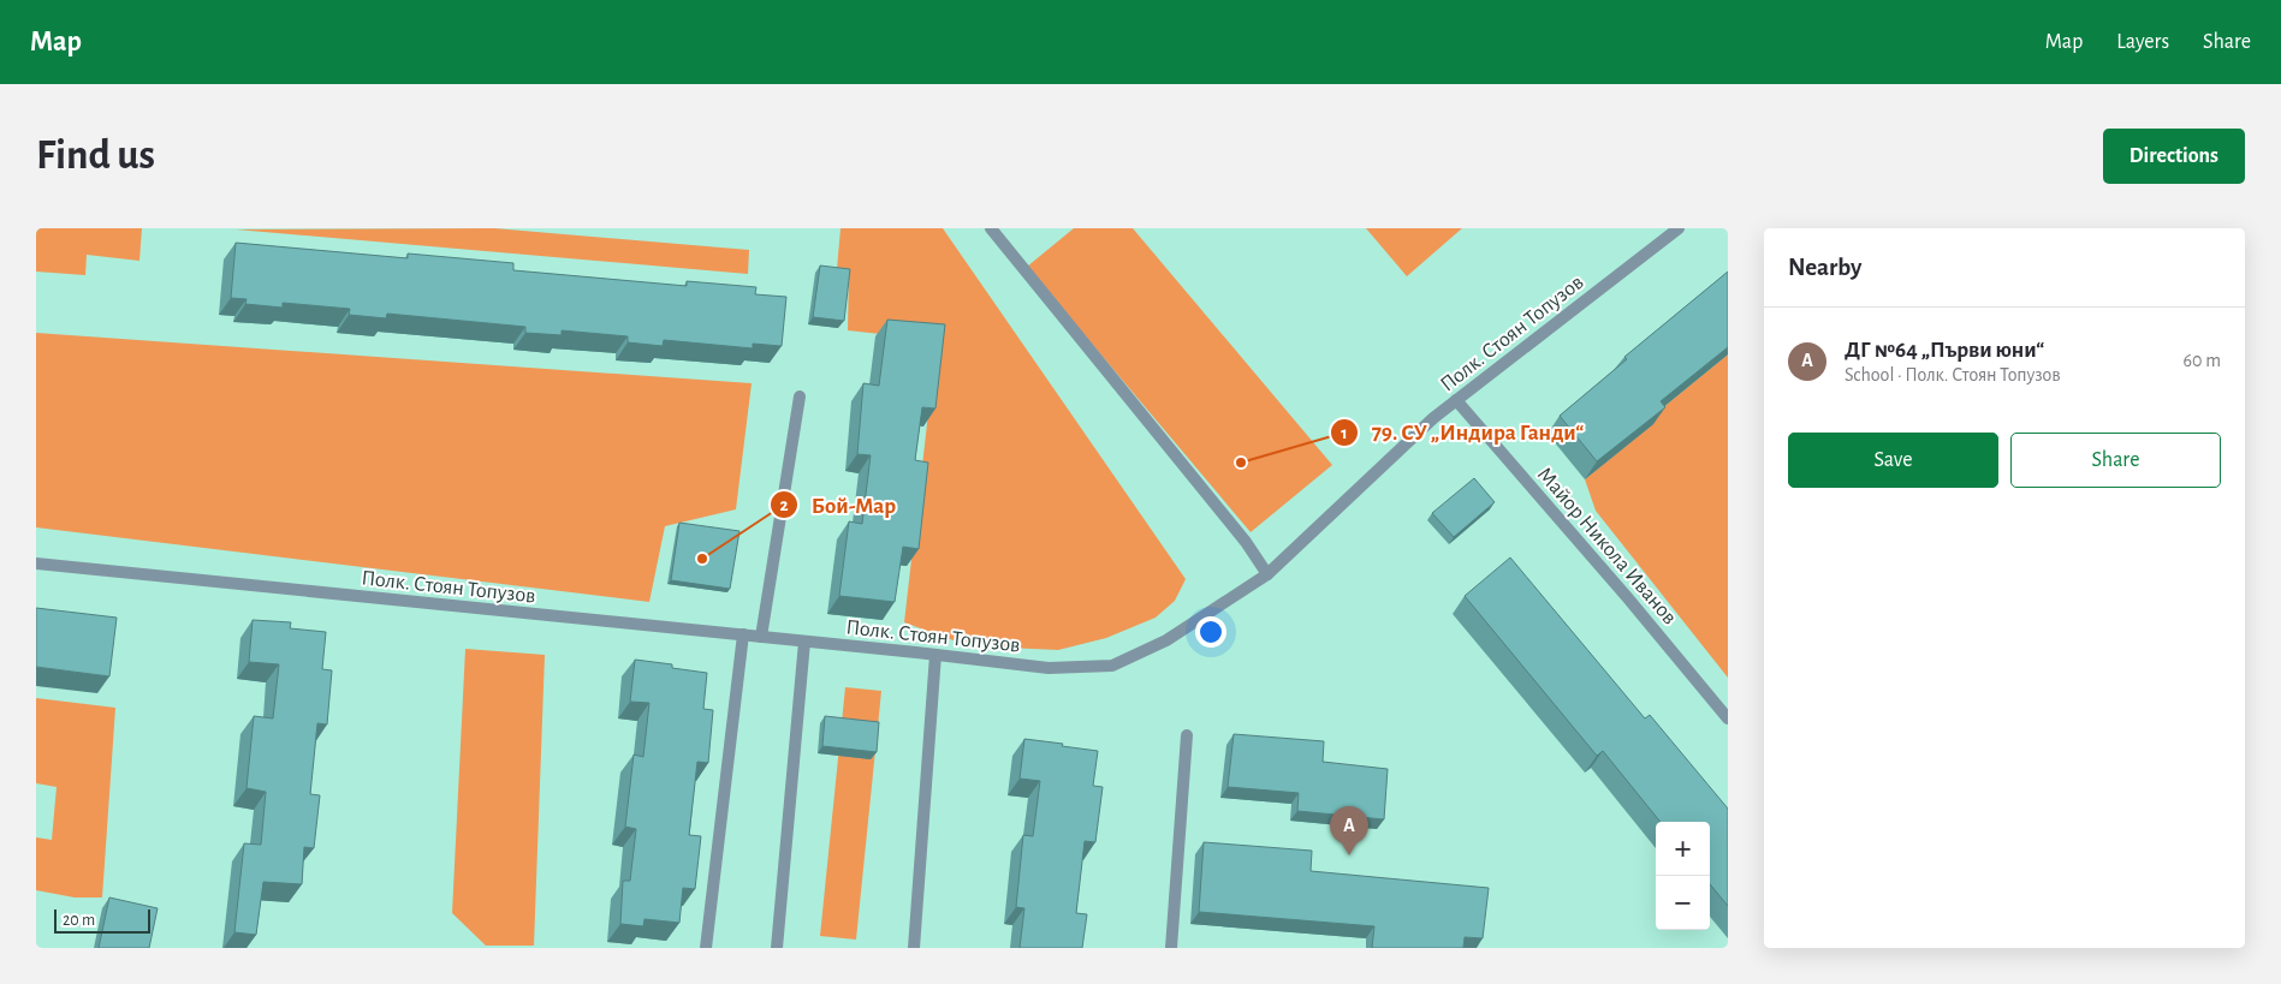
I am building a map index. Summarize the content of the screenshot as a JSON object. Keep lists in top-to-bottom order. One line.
{"streets":{"street":["Полк. Стоян Топузов","Майор Никола Иванов"]},"crossings":[["Полк. Стоян Топузов","Майор Никола Иванов"]],"places":["79. СУ „Индира Ганди“","Бой-Мар"],"scale_bar":"20 m","page":{"header":"Map","nav":["Map","Layers","Share"],"buttons":["Directions",["Save","Share"]],"title":"Find us","heading":"Nearby","list":[{"mark":"A","name":"ДГ №64 „Първи юни“","note":"School · Полк. Стоян Топузов","value":"60 m"}],"pins":"A","map_buttons":["+","−"],"scale":"20 m"}}
